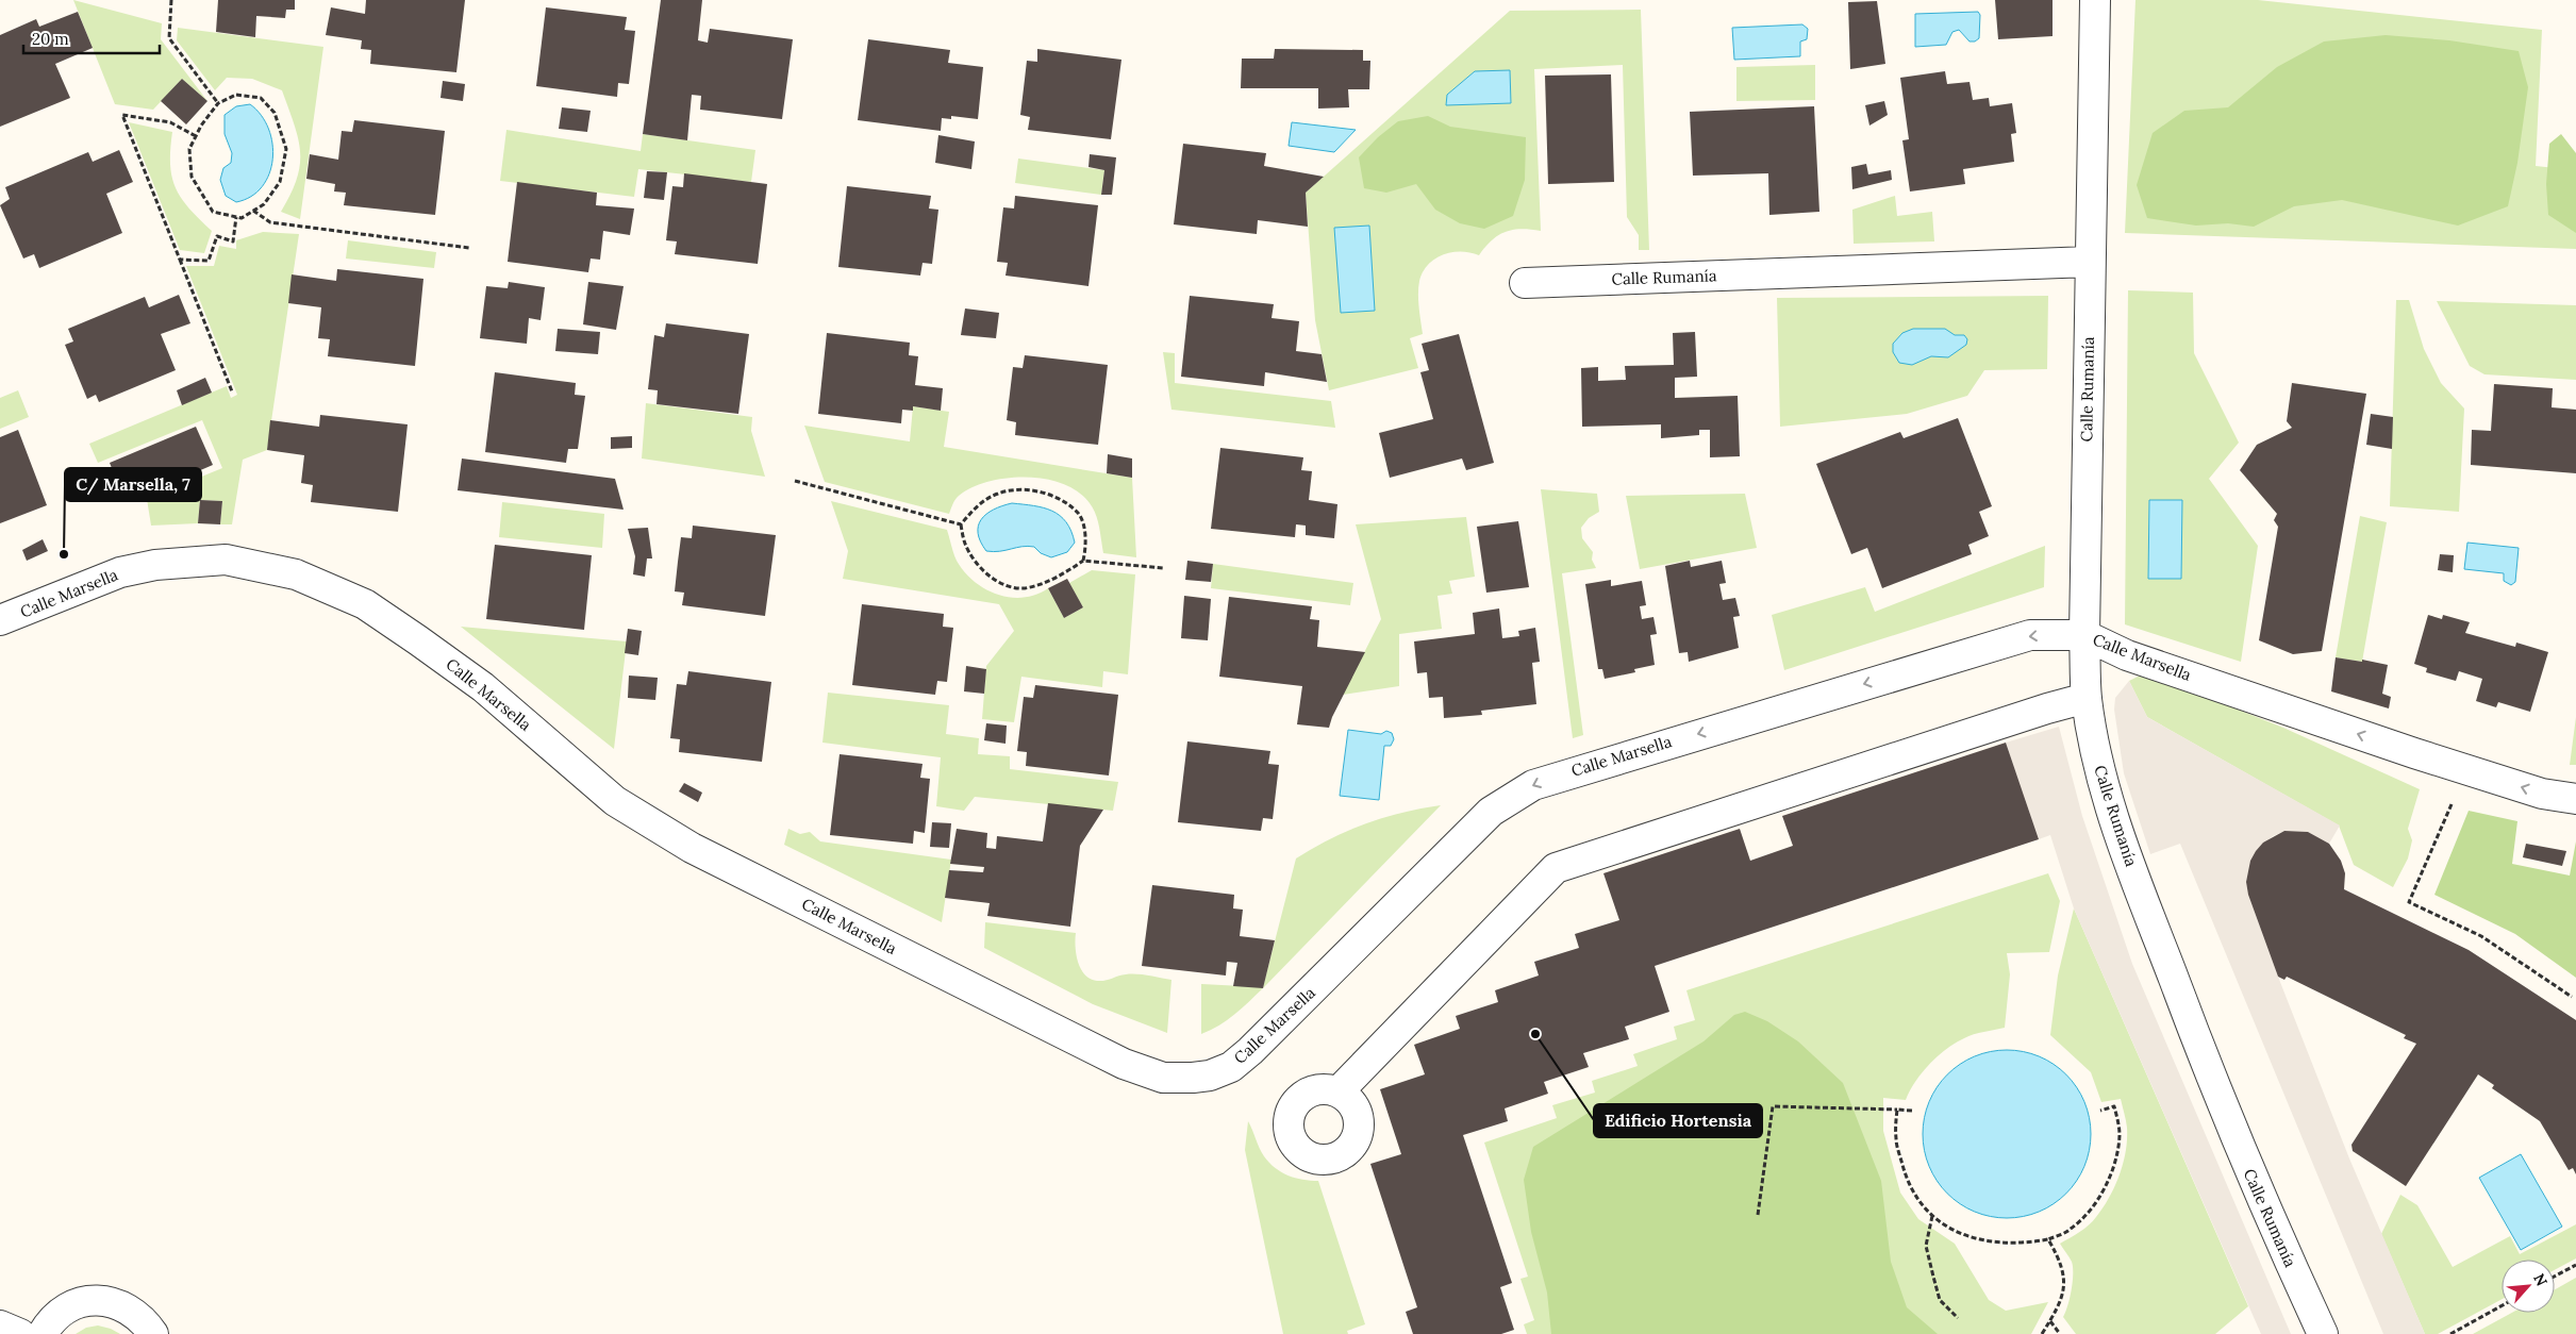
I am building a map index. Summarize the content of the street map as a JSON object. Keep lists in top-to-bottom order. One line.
{"streets":{"street":["Calle Rumanía","Calle Marsella"]},"crossings":[["Calle Rumanía","Calle Marsella"]],"one_way":["Calle Marsella"],"places":["C/ Marsella, 7","Edificio Hortensia"],"scale_bar":"20 m","north":"top right"}
